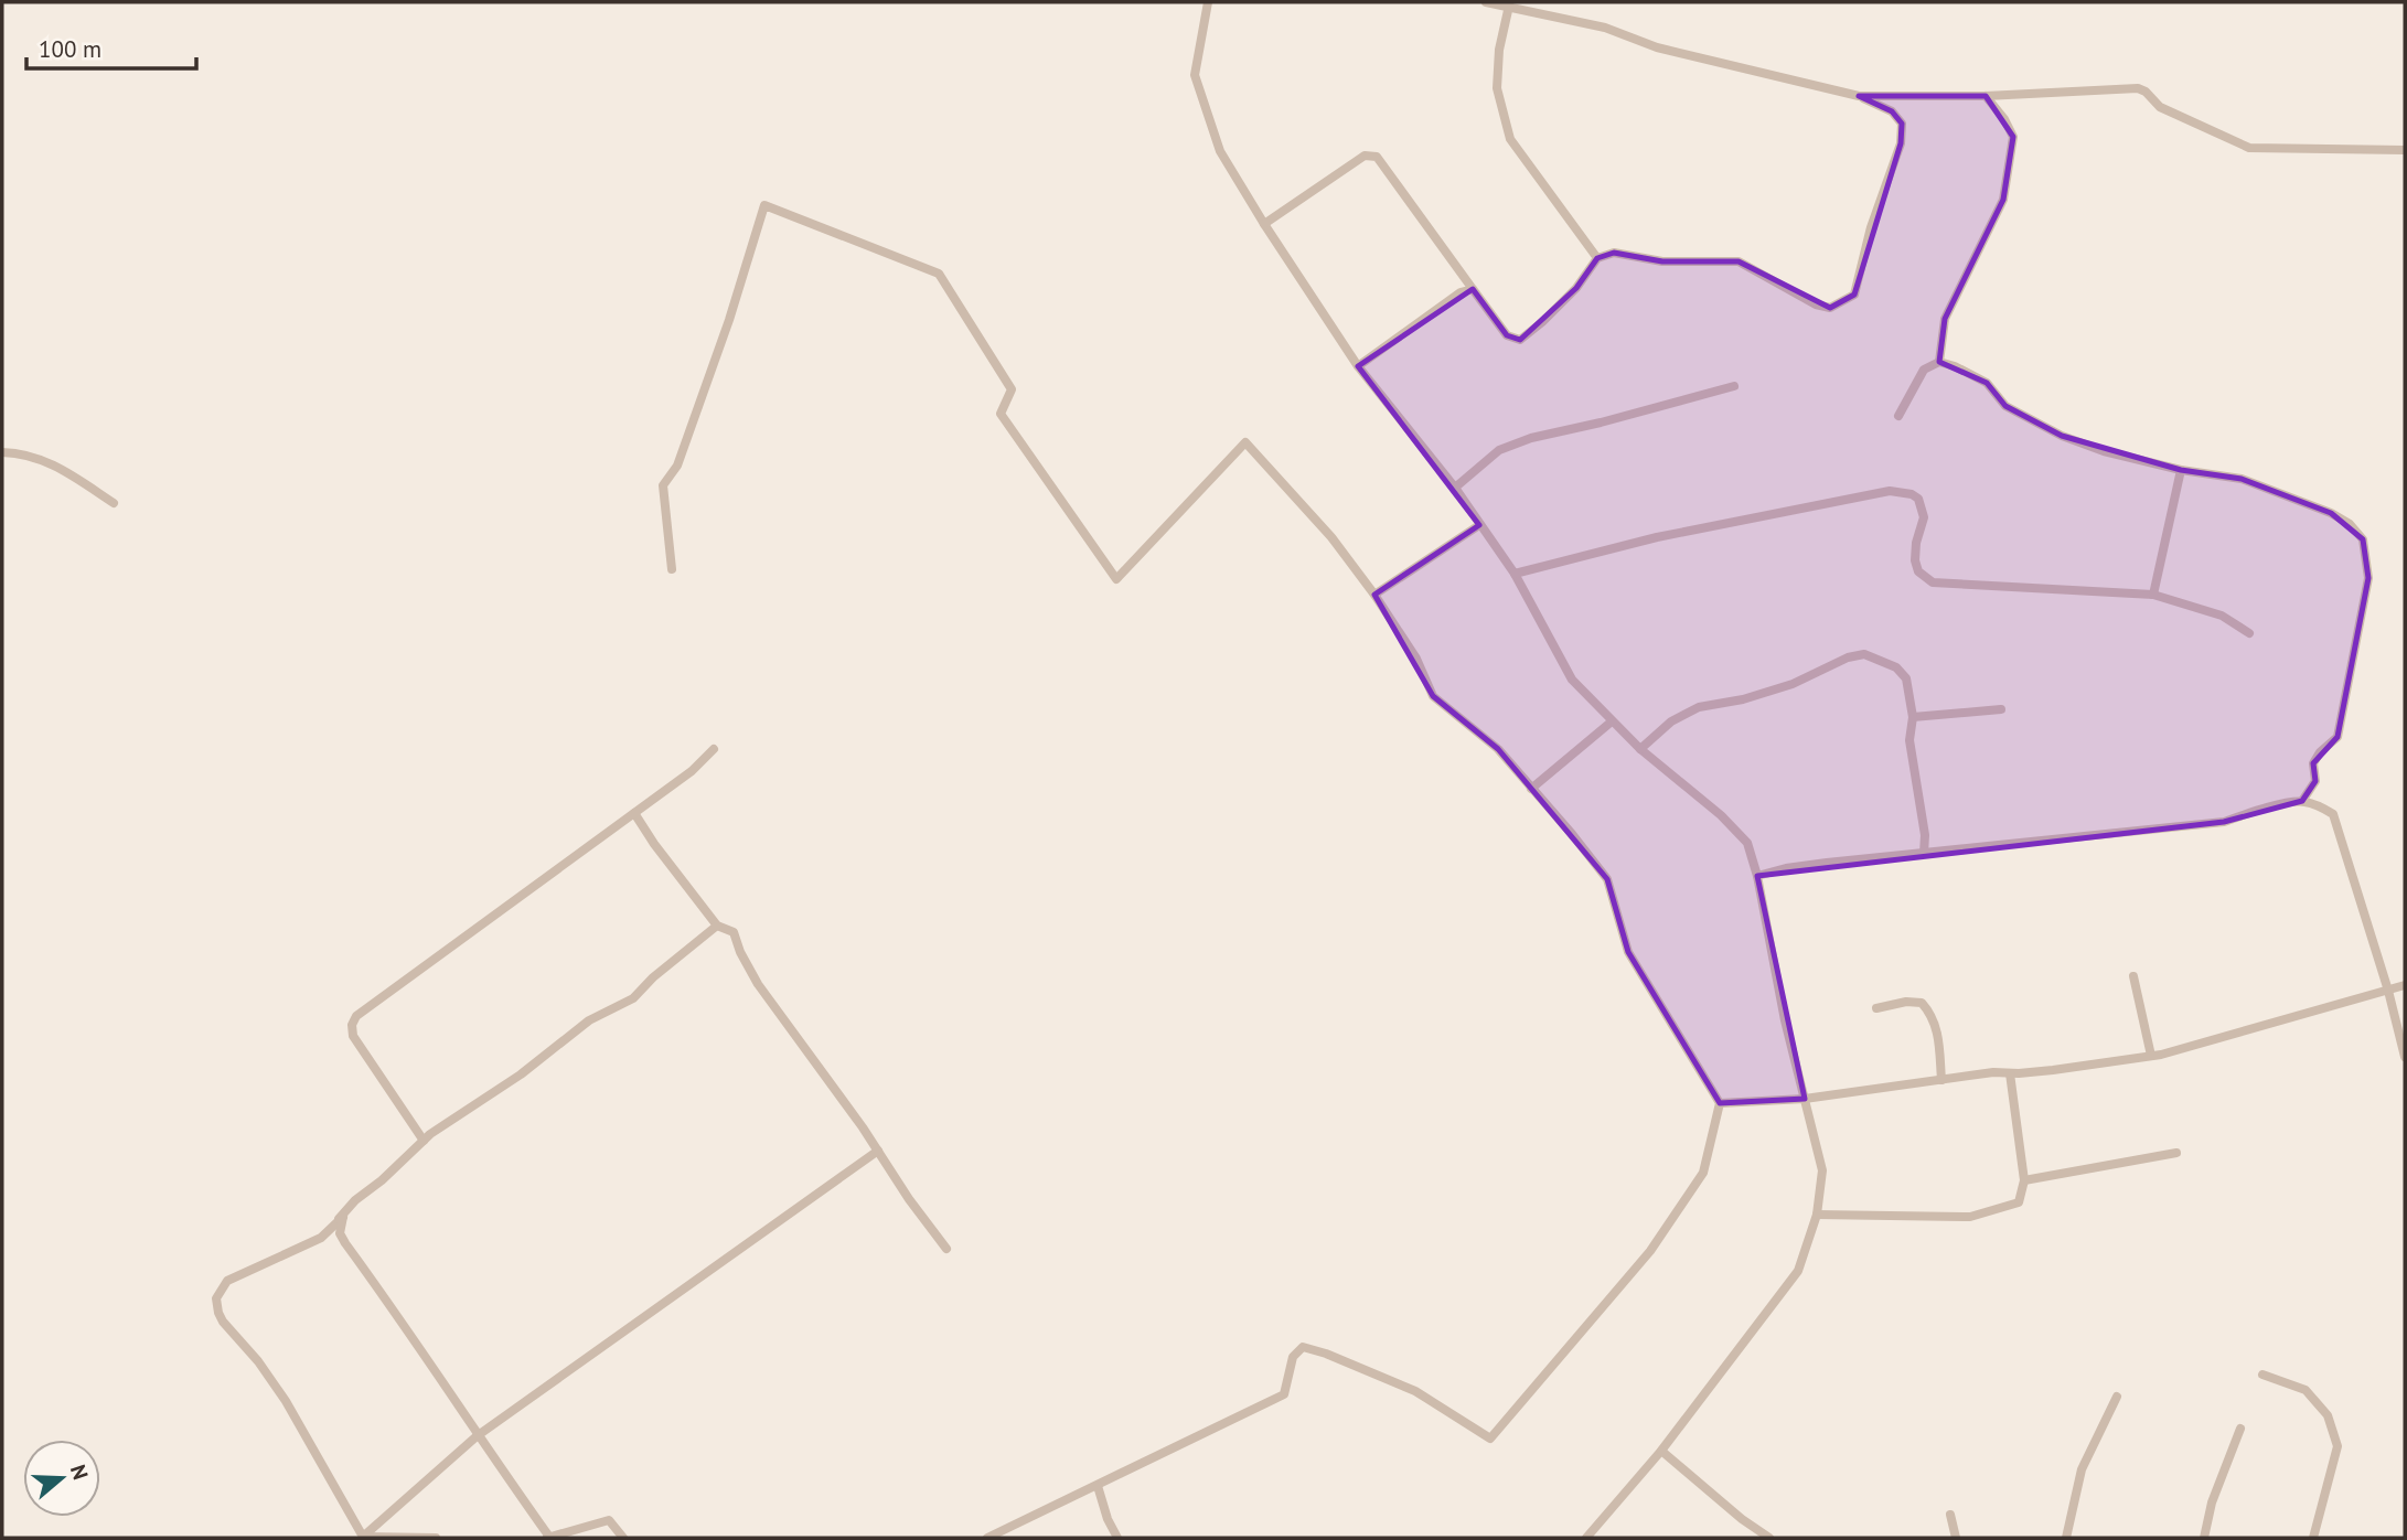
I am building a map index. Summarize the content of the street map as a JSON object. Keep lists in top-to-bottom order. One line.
{"scale_bar":"100 m","north":"right"}
